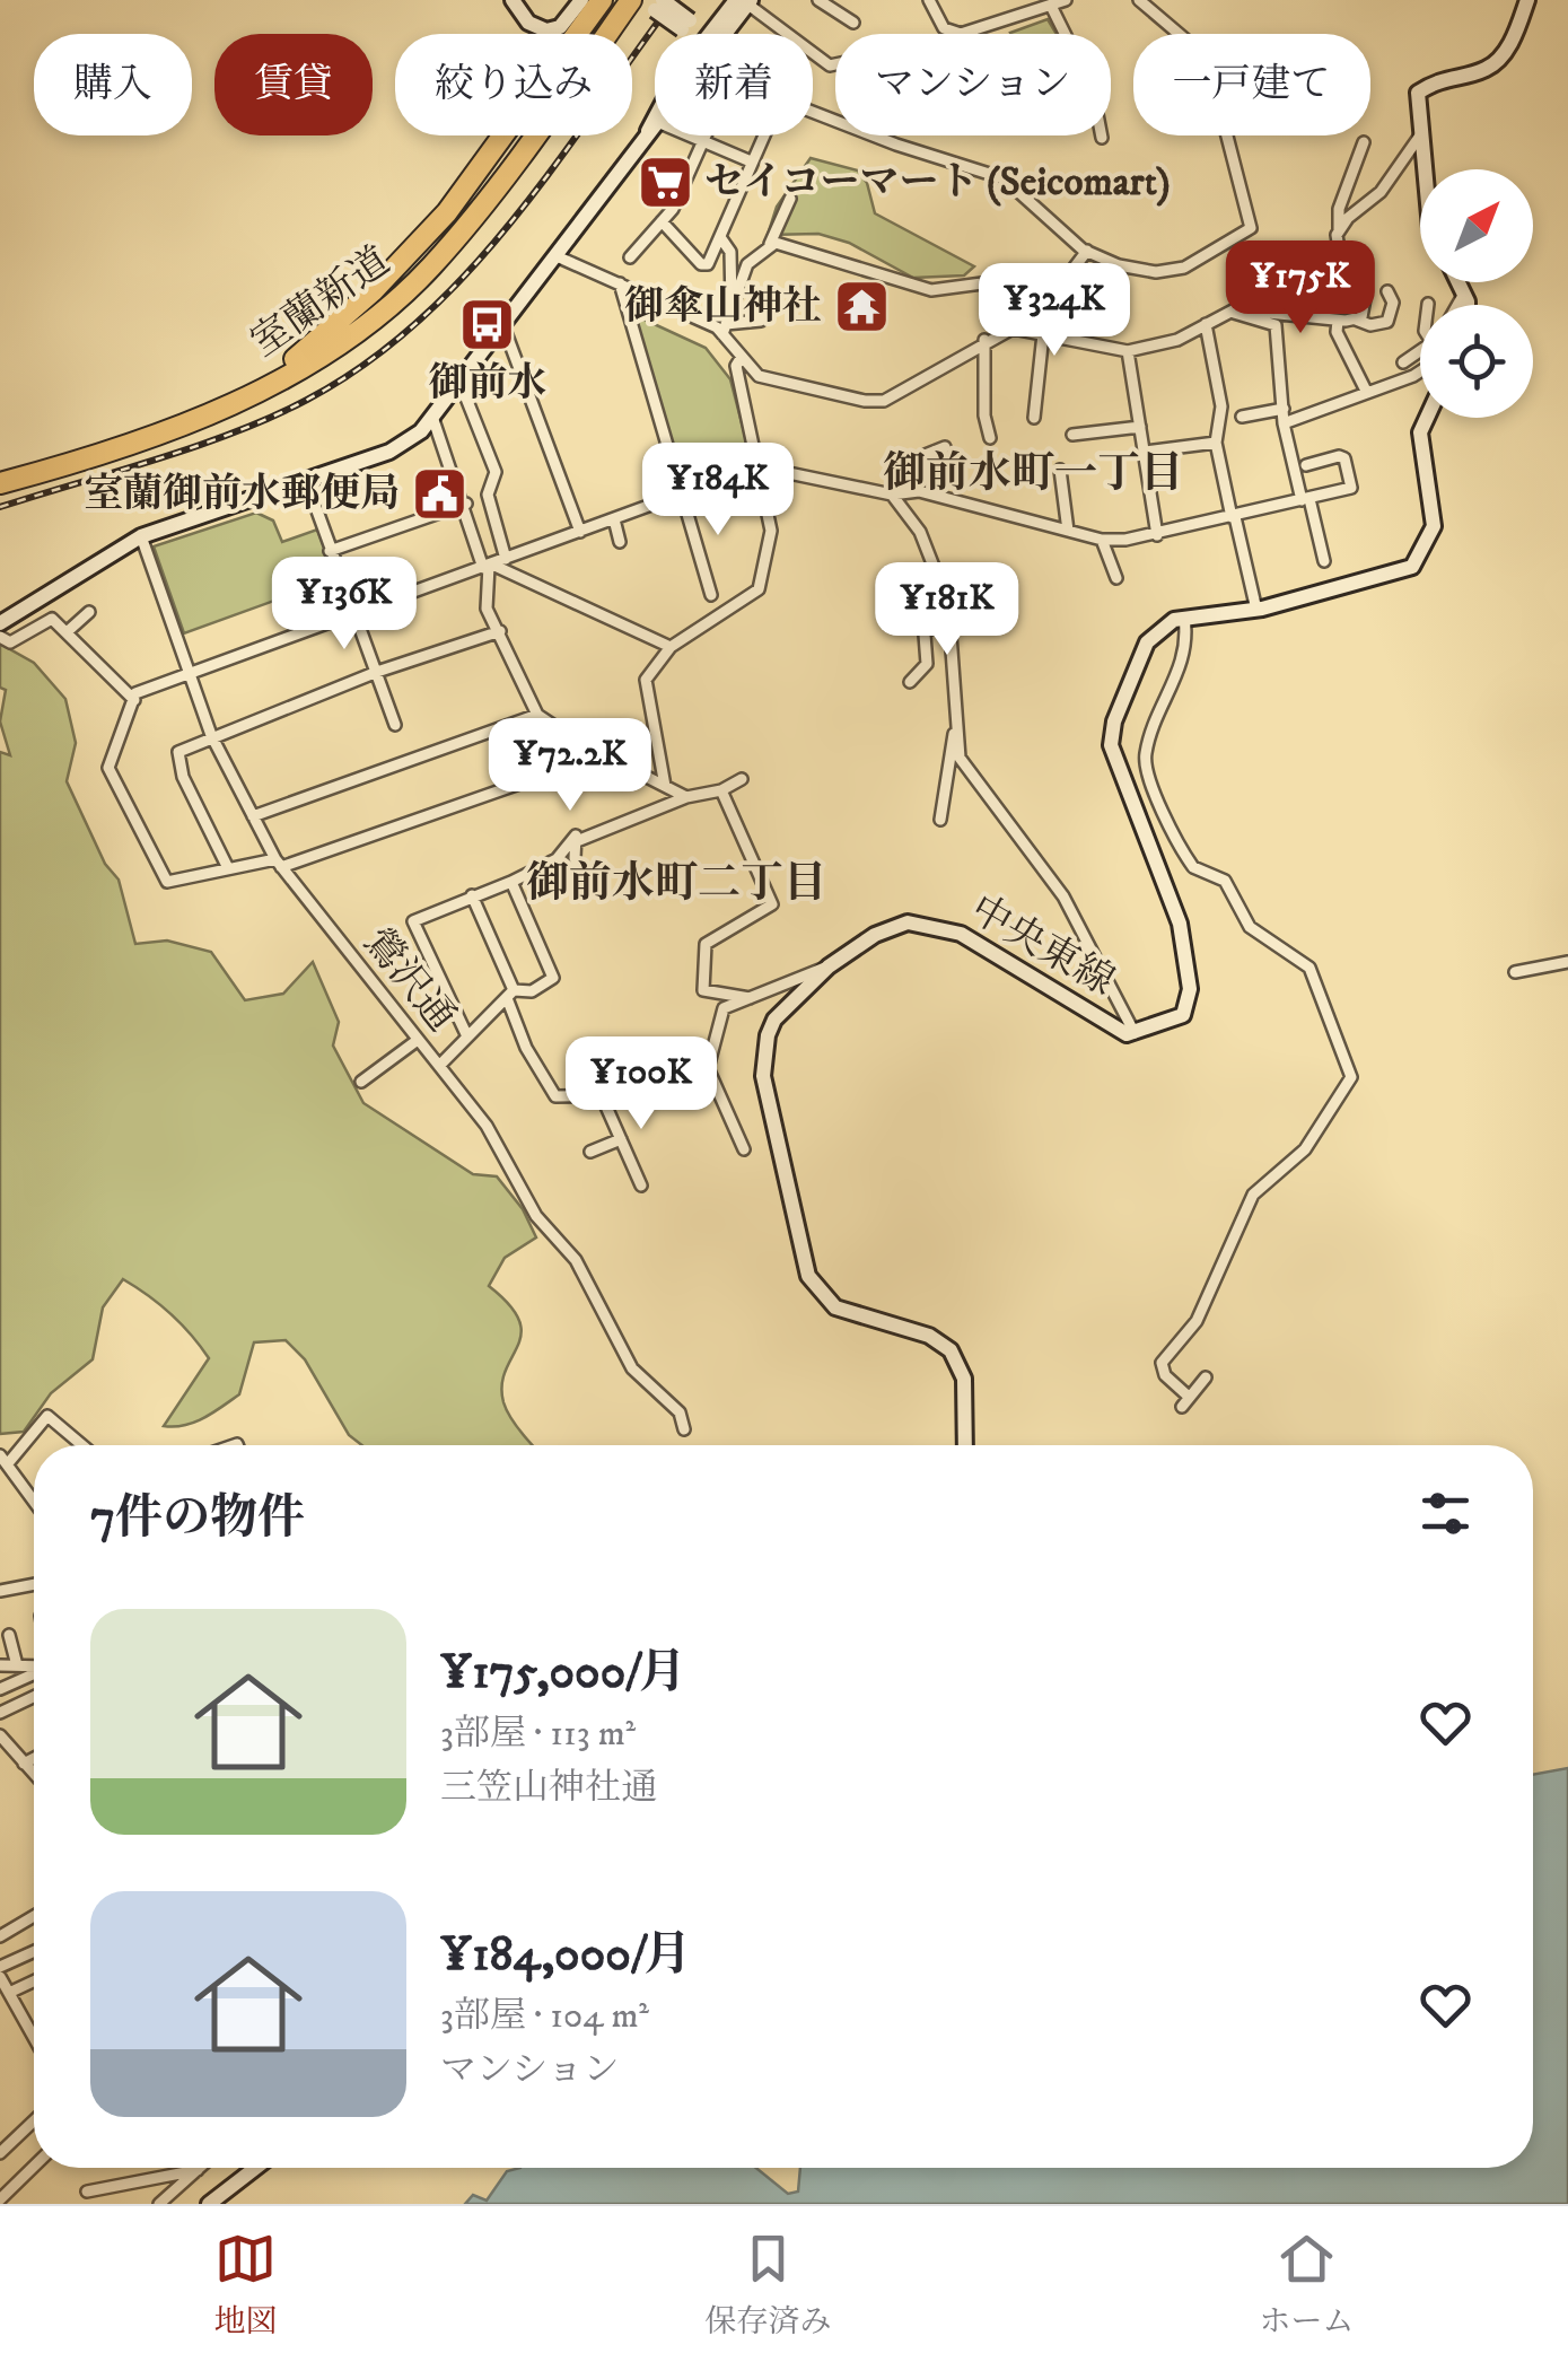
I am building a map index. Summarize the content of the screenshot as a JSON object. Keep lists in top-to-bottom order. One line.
{"streets":{"highway":["室蘭新道"],"main road":["中央東線"],"street":["鶯沢通"]},"districts":["御前水町一丁目","御前水町二丁目"],"places":{"supermarket":["セイコーマート (Seicomart)"],"temple":["御傘山神社"],"bus stop":["御前水"],"public building":["室蘭御前水郵便局"]},"north":"top right","page":{"chip":["購入","賃貸","絞り込み","新着","マンション","一戸建て"],"price":["¥175K","¥324K","¥184K","¥136K","¥181K","¥72.2K","¥100K"],"heading":"7件の物件","list":[{"name":"¥175,000/月","note":"3部屋 · 113 m² · 三笠山神社通"},{"name":"¥184,000/月","note":"3部屋 · 104 m² · マンション"}],"tabs":["地図","保存済み","ホーム"]}}
